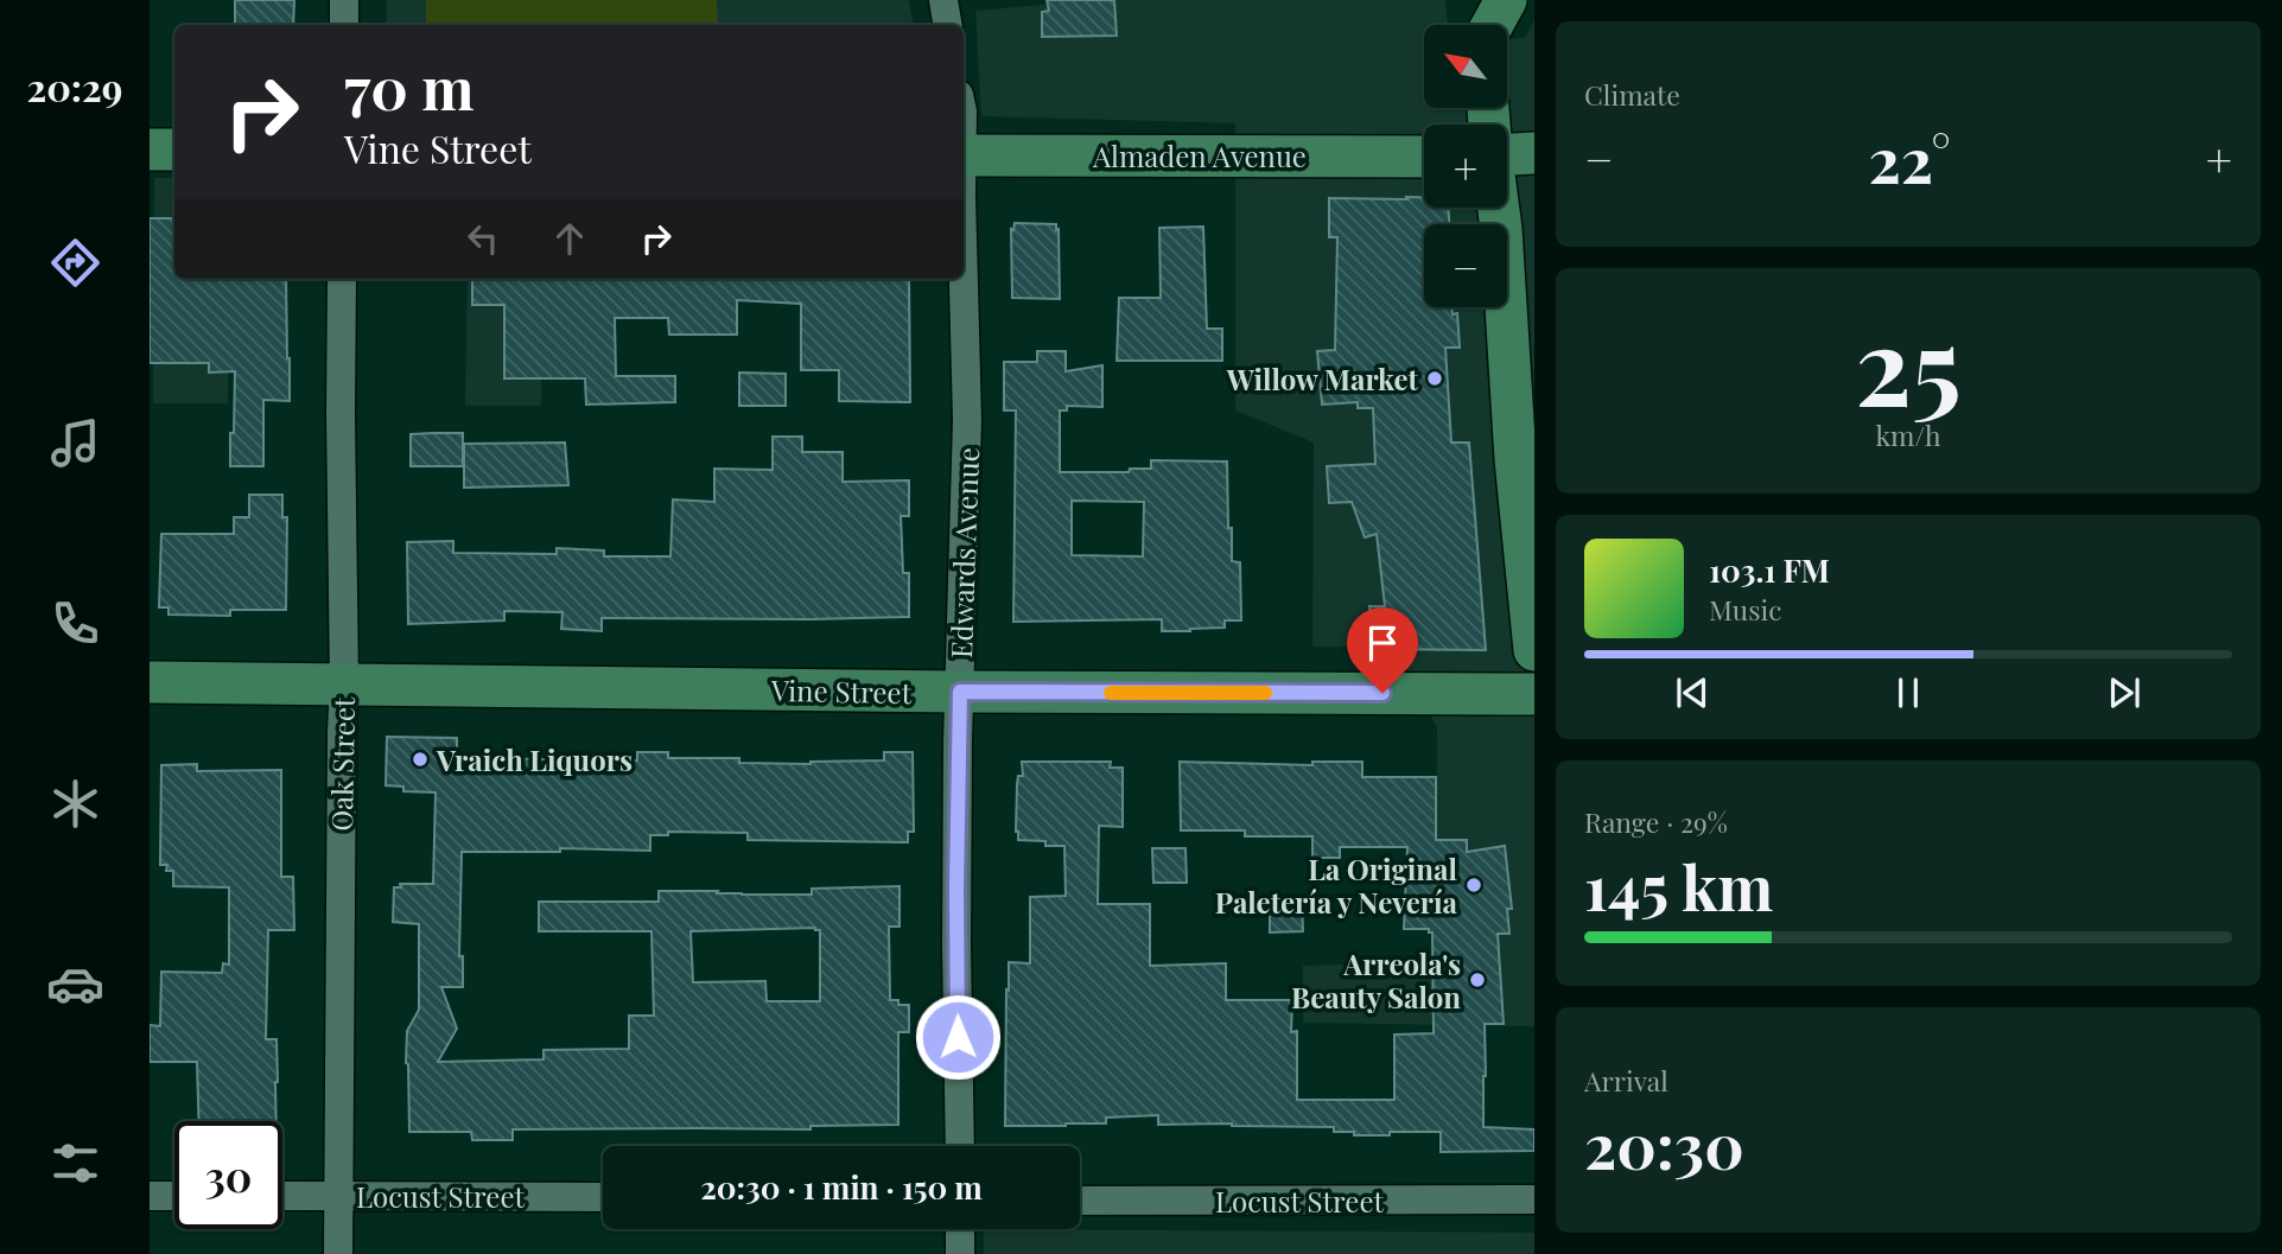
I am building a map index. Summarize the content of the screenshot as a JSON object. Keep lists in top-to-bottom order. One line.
{"streets":{"main road":["Almaden Avenue","Vine Street"],"street":["Edwards Avenue","Oak Street","Locust Street"]},"crossings":[["Edwards Avenue","Vine Street"],["Vine Street","Oak Street"],["Oak Street","Locust Street"]],"places":["Willow Market","Vraich Liquors","La Original Paletería y Nevería","Arreola's Beauty Salon"],"north":"top left","page":{"tabs":"20:29","tile":["Climate",["25","km/h"],["Range · 29%","145 km"],["Arrival","20:30"]],"map_buttons":["+","−"],"turn":["70 m","Vine Street"],"heat":["−","22°","+"],"song":["103.1 FM","Music"],"limit":"30","trip":"20:30 · 1 min · 150 m"}}
